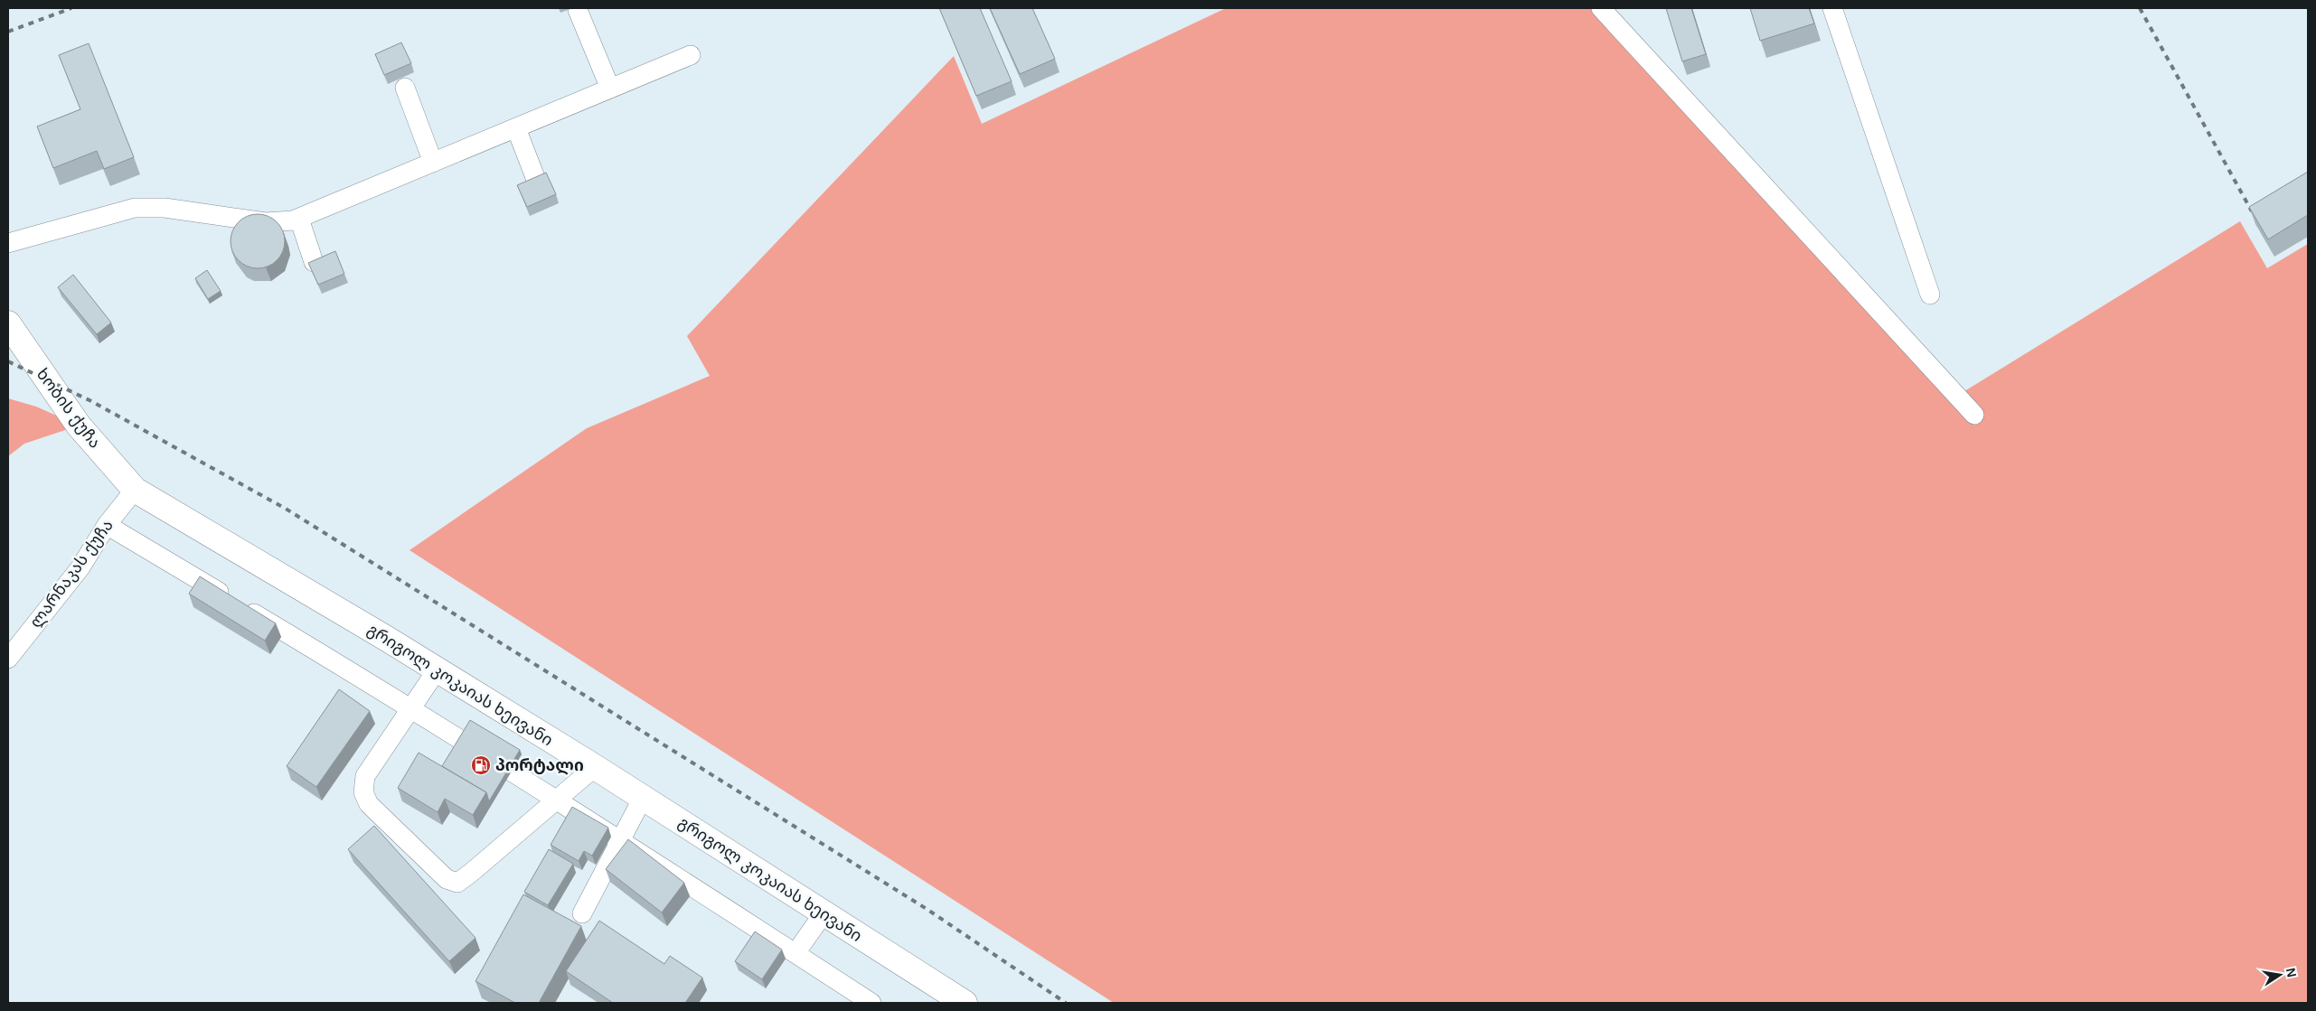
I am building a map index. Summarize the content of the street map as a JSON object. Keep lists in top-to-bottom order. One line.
{"streets":{"main road":["ხობის ქუჩა","გრიგოლ კოკაიას ხეივანი"],"street":["ლარნაკას ქუჩა"]},"crossings":[["ხობის ქუჩა","ლარნაკას ქუჩა"],["ხობის ქუჩა","გრიგოლ კოკაიას ხეივანი"],["ლარნაკას ქუჩა","გრიგოლ კოკაიას ხეივანი"]],"places":{"fuel station":["პორტალი"]},"north":"right"}
